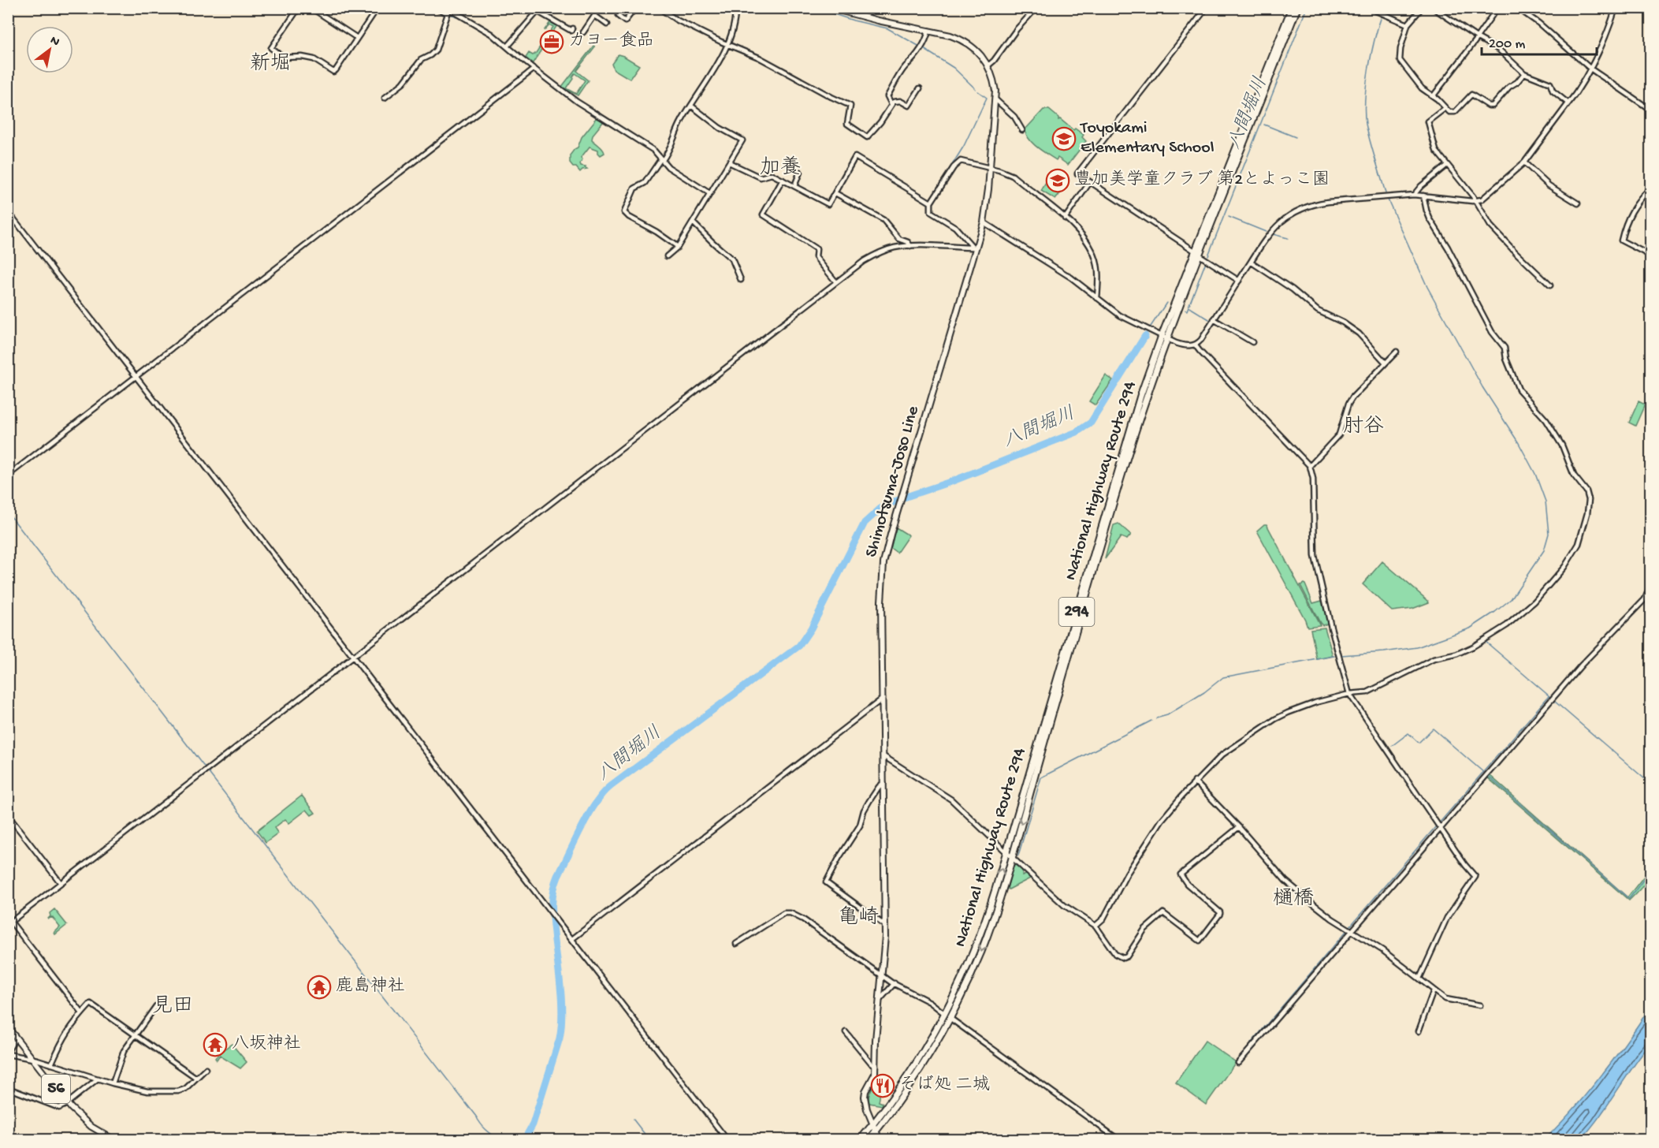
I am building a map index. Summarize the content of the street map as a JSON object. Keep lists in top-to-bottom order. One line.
{"streets":{"highway":["National Highway Route 294","294"],"main road":["Shimotsuma-Joso Line","56"]},"crossings":[["National Highway Route 294","Shimotsuma-Joso Line"]],"districts":["新堀","加養","肘谷","樋橋","亀崎","見田"],"water":["八間堀川"],"places":{"office":["カヨー食品"],"school or university":["Toyokami Elementary School","豊加美学童クラブ 第2とよっこ園"],"temple":["鹿島神社","八坂神社"],"restaurant":["そば処 二城"]},"scale_bar":"200 m","north":"top right"}
